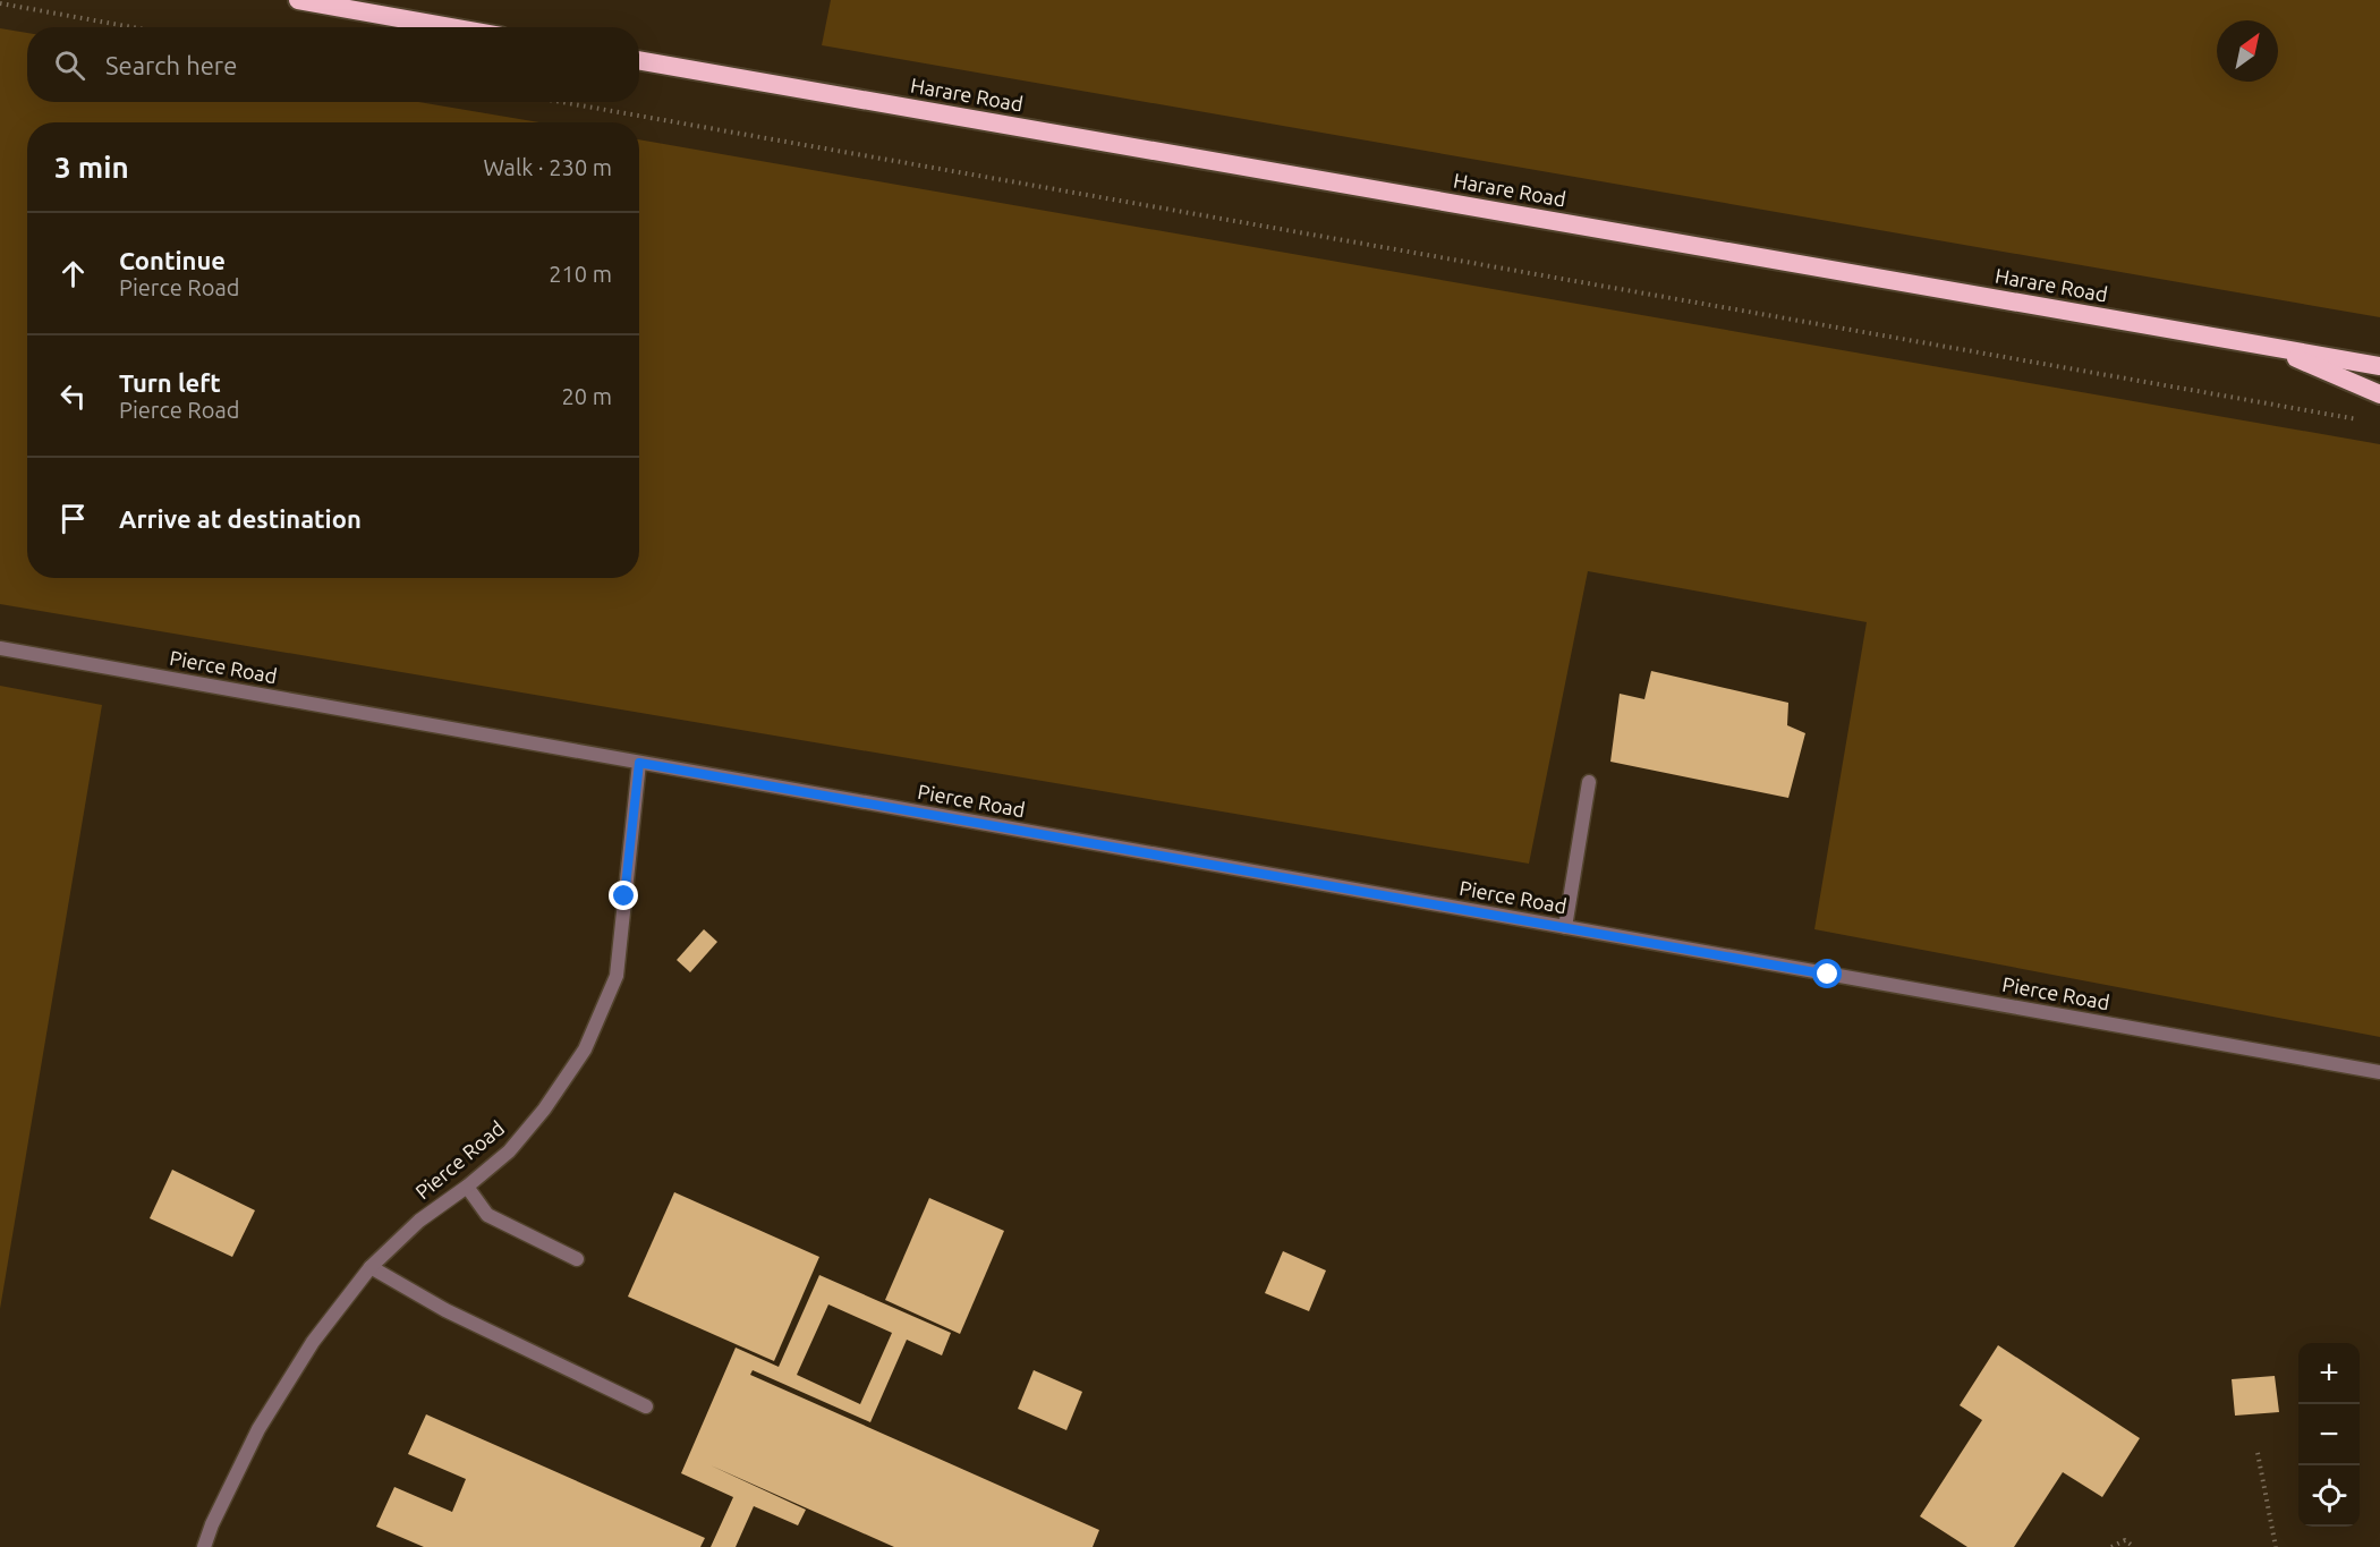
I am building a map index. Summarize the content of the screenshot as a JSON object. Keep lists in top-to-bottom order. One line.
{"streets":{"highway":["Harare Road"],"lane":["Pierce Road"]},"north":"top right","page":{"search":"Search here","heading":["3 min","Walk · 230 m"],"list":[["Continue","Pierce Road","210 m"],["Turn left","Pierce Road","20 m"],"Arrive at destination"],"map_buttons":["+","−"]}}
